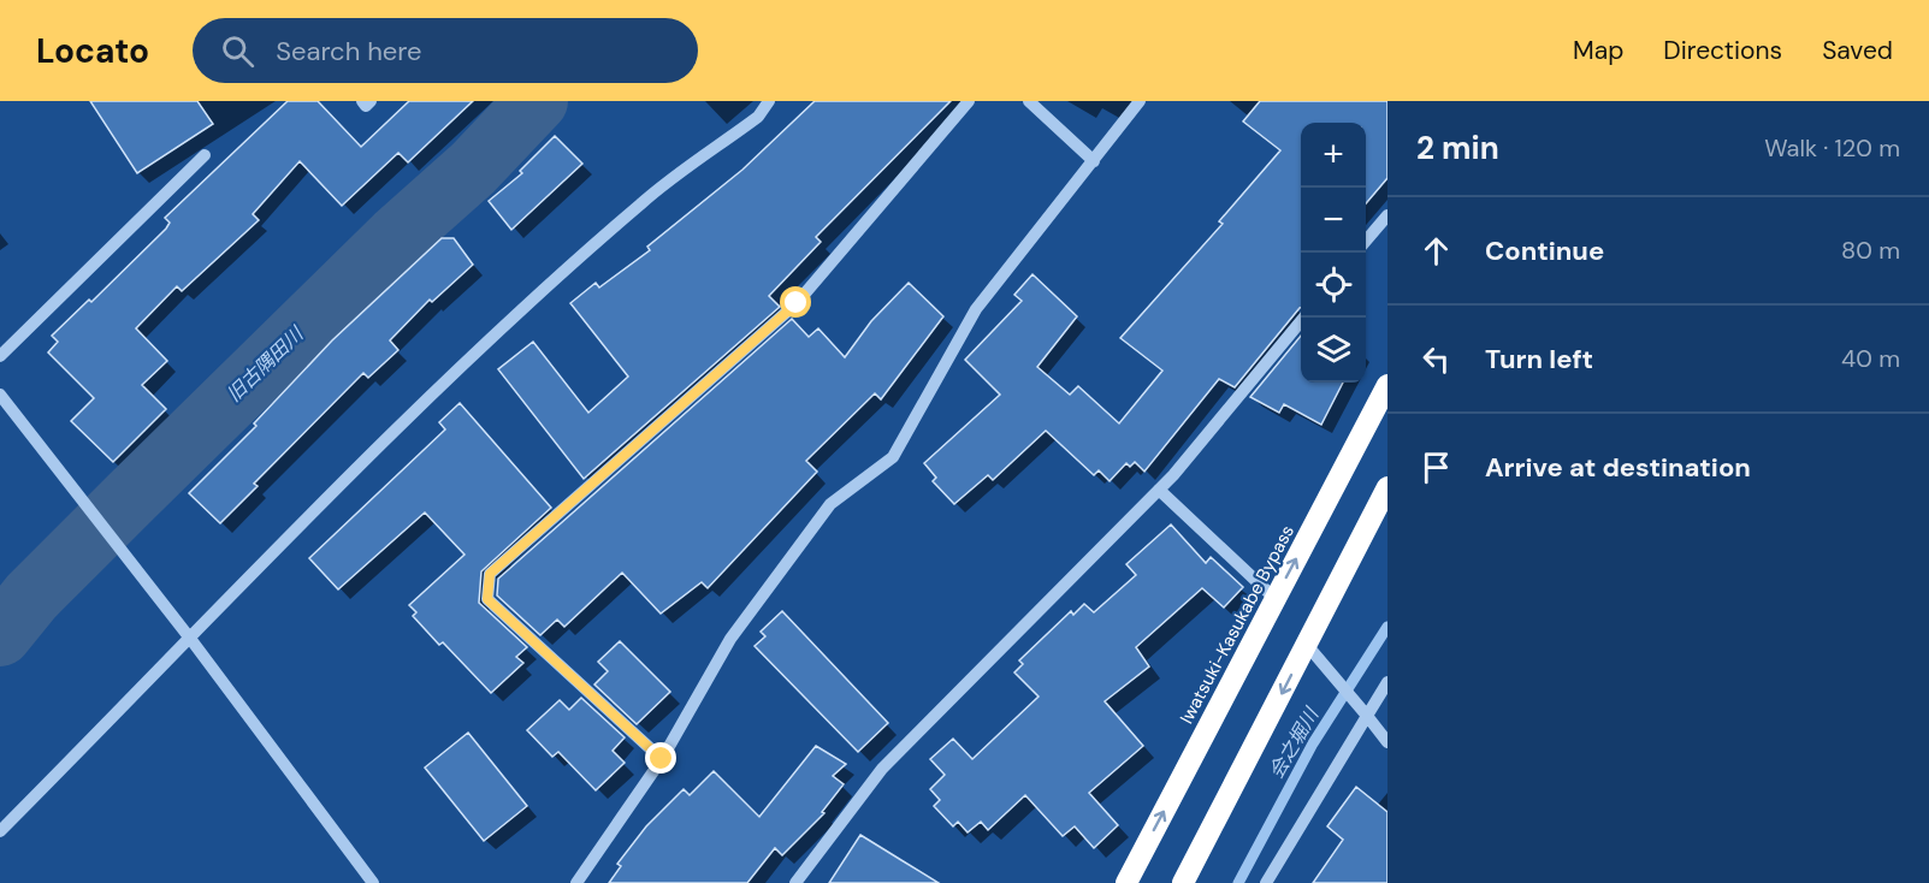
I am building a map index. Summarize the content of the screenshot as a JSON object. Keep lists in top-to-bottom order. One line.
{"streets":{"highway":["Iwatsuki-Kasukabe Bypass"]},"water":["旧古隅田川","会之堀川"],"page":{"header":"Locato","search":"Search here","nav":["Map","Directions","Saved"],"heading":["2 min","Walk · 120 m"],"map_buttons":["+","−"],"list":[["Continue","80 m"],["Turn left","40 m"],"Arrive at destination"]}}
